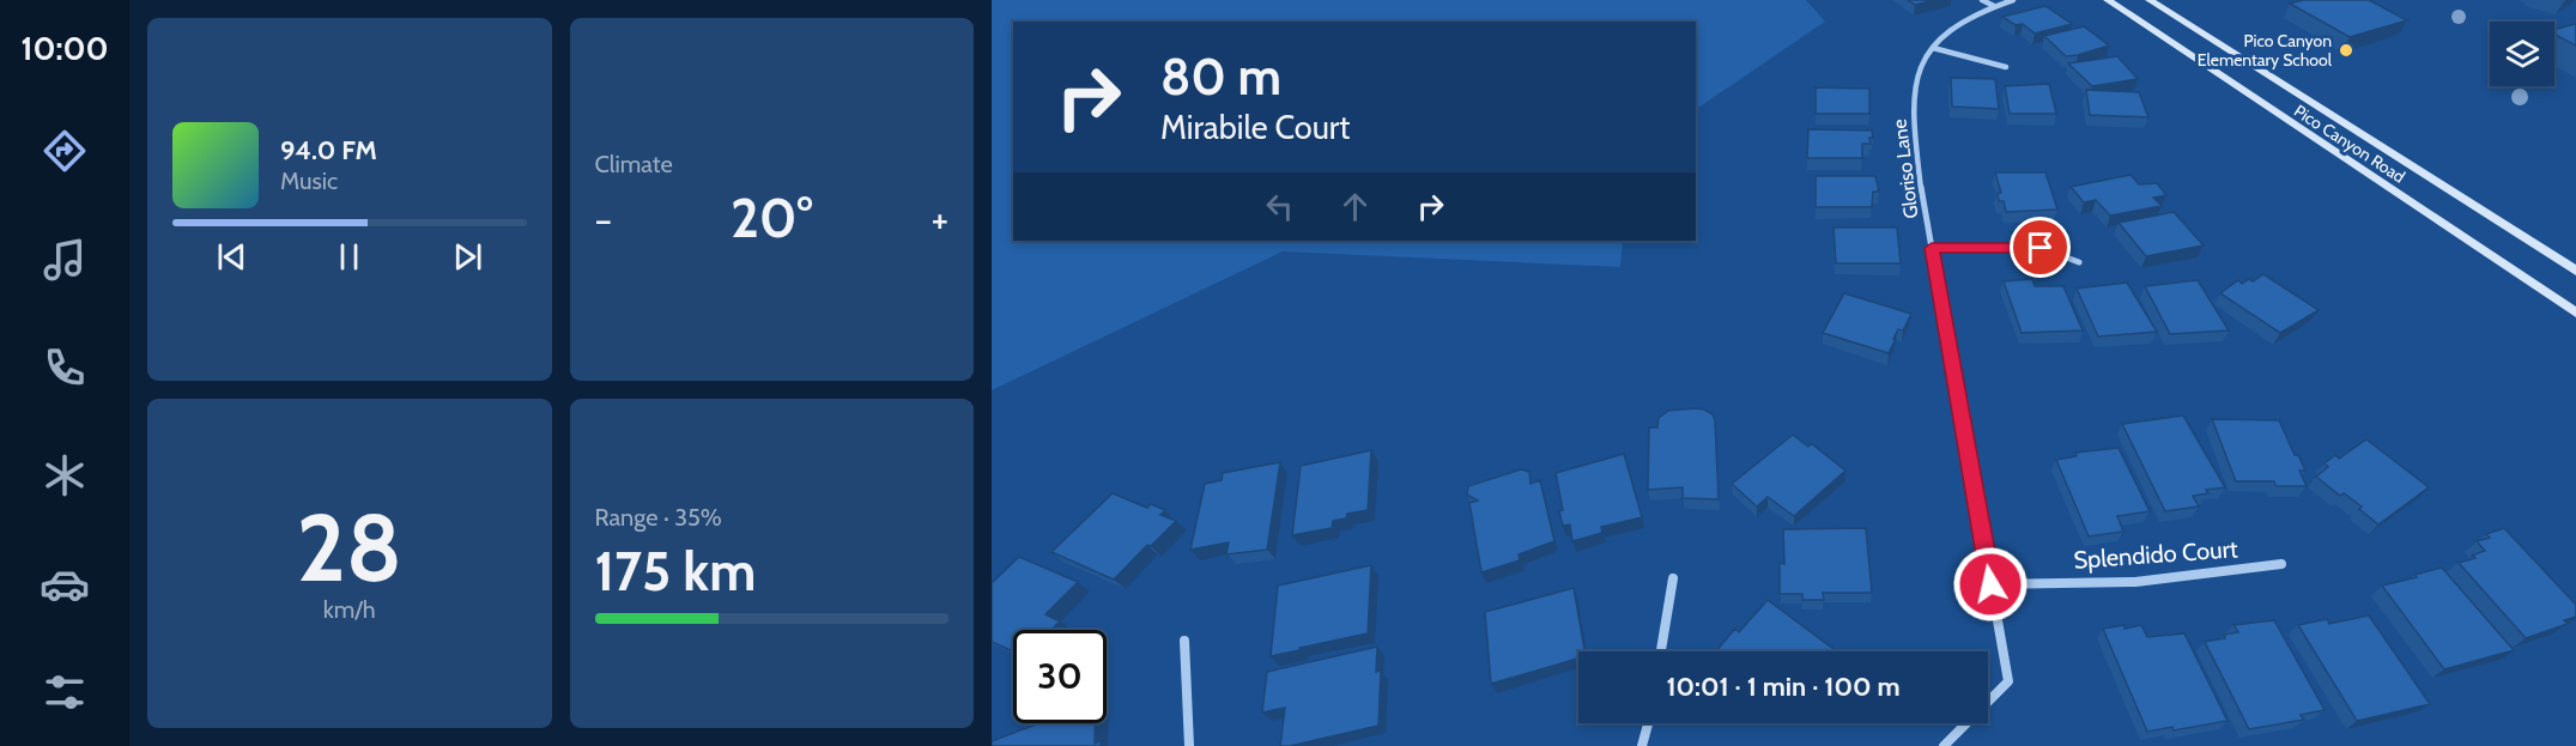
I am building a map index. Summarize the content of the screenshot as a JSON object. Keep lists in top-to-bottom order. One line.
{"streets":{"main road":["Pico Canyon Road"],"street":["Gloriso Lane","Splendido Court"]},"crossings":[["Gloriso Lane","Splendido Court"]],"places":["Pico Canyon Elementary School"],"page":{"tabs":"10:00","tile":["Climate",["28","km/h"],["Range · 35%","175 km"]],"turn":["80 m","Mirabile Court"],"song":["94.0 FM","Music"],"heat":["−","20°","+"],"limit":"30","trip":"10:01 · 1 min · 100 m"}}
